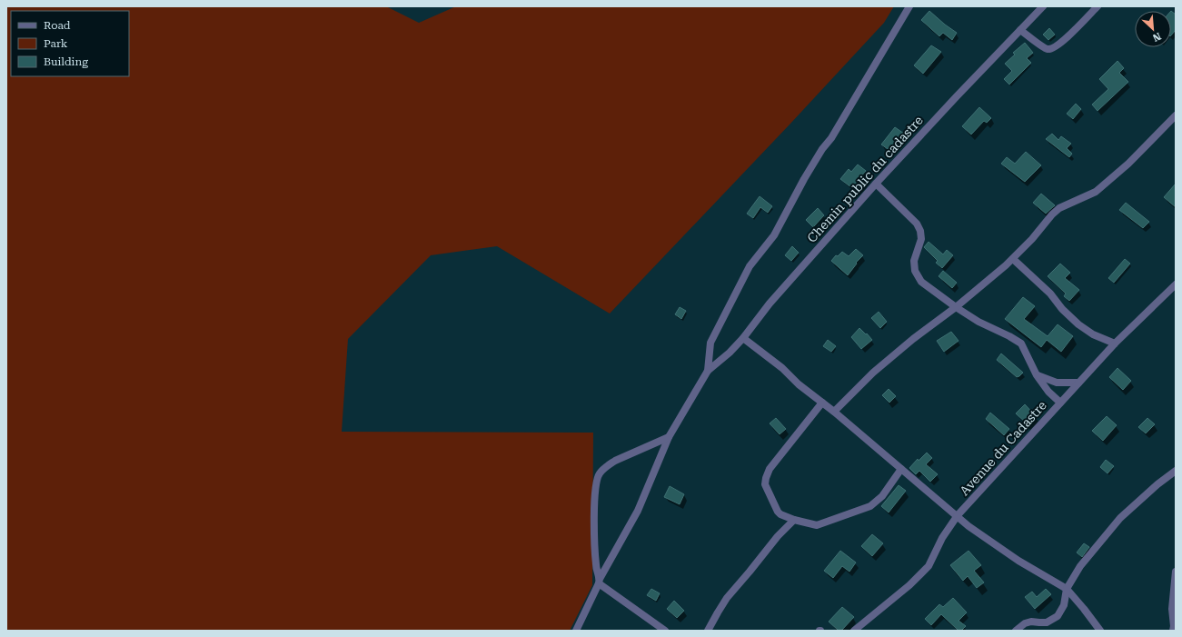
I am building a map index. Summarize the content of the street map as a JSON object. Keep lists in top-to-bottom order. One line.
{"streets":{"street":["Chemin public du cadastre","Avenue du Cadastre"]},"legend":["Road","Park","Building"],"north":"bottom right"}
